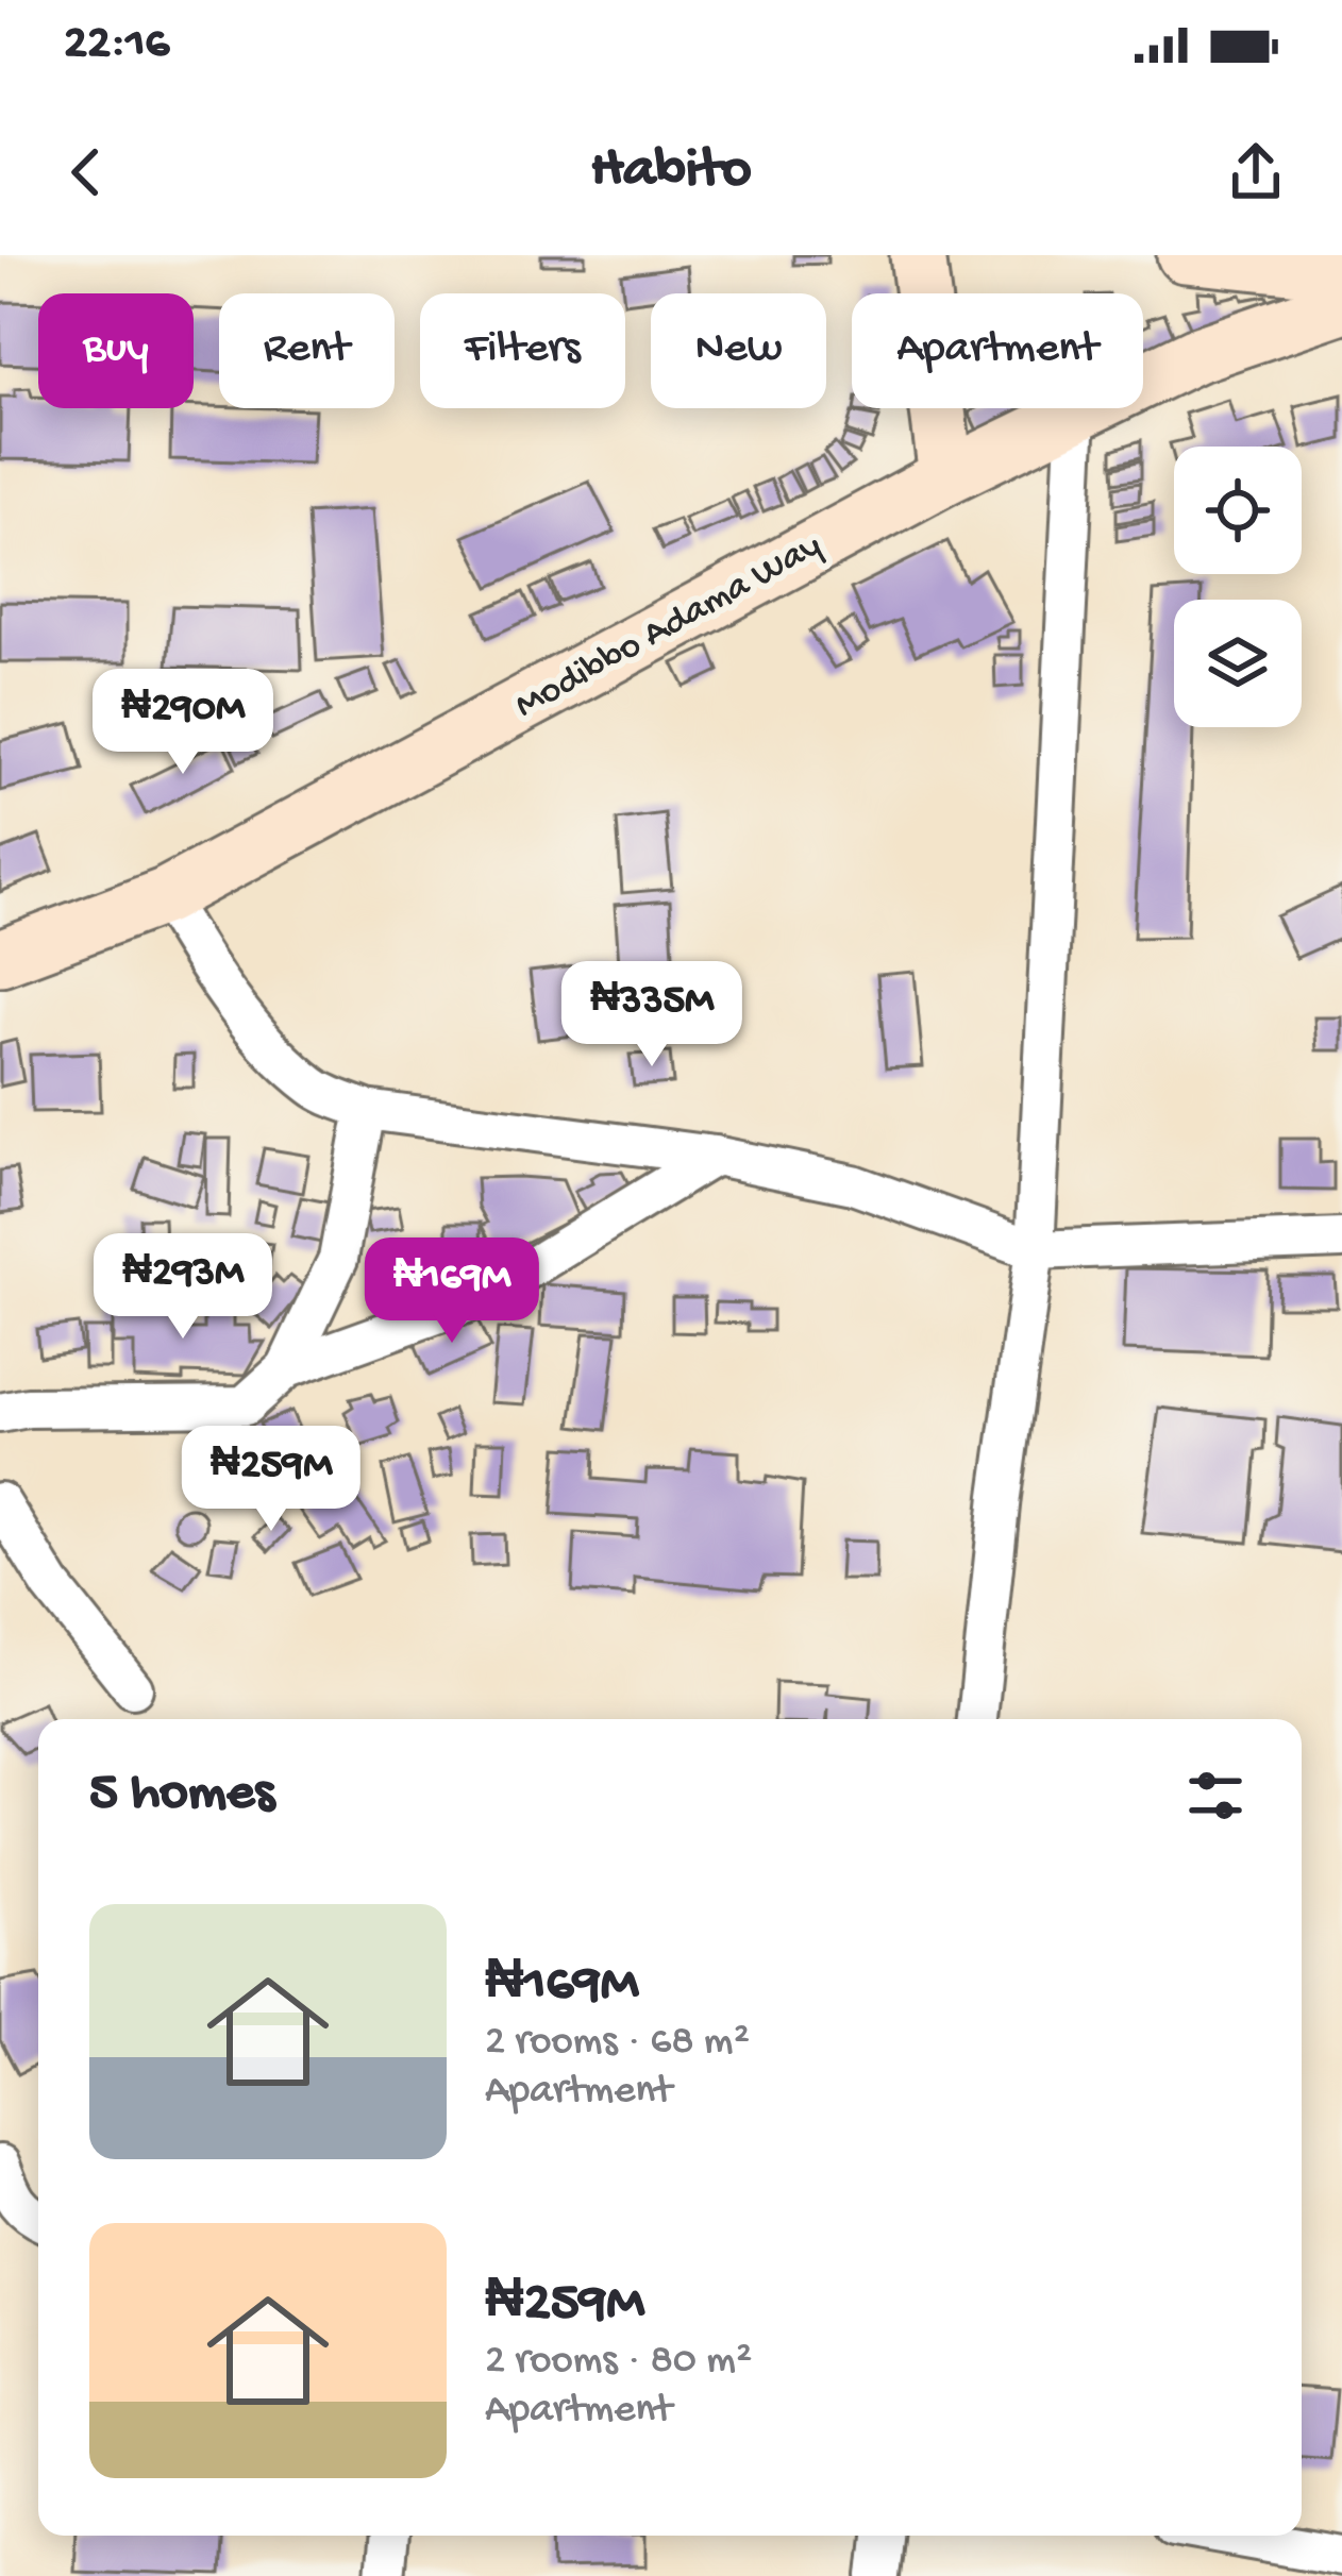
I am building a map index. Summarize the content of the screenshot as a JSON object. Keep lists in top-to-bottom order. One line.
{"streets":{"main road":["Modibbo Adama Way"]},"page":{"status":"22:16","header":"Habito","chip":["Buy","Rent","Filters","New","Apartment"],"price":["₦290M","₦335M","₦293M","₦169M","₦259M"],"heading":"5 homes","list":[{"name":"₦169M","note":"2 rooms · 68 m² · Apartment"},{"name":"₦259M","note":"2 rooms · 80 m² · Apartment"}]}}
